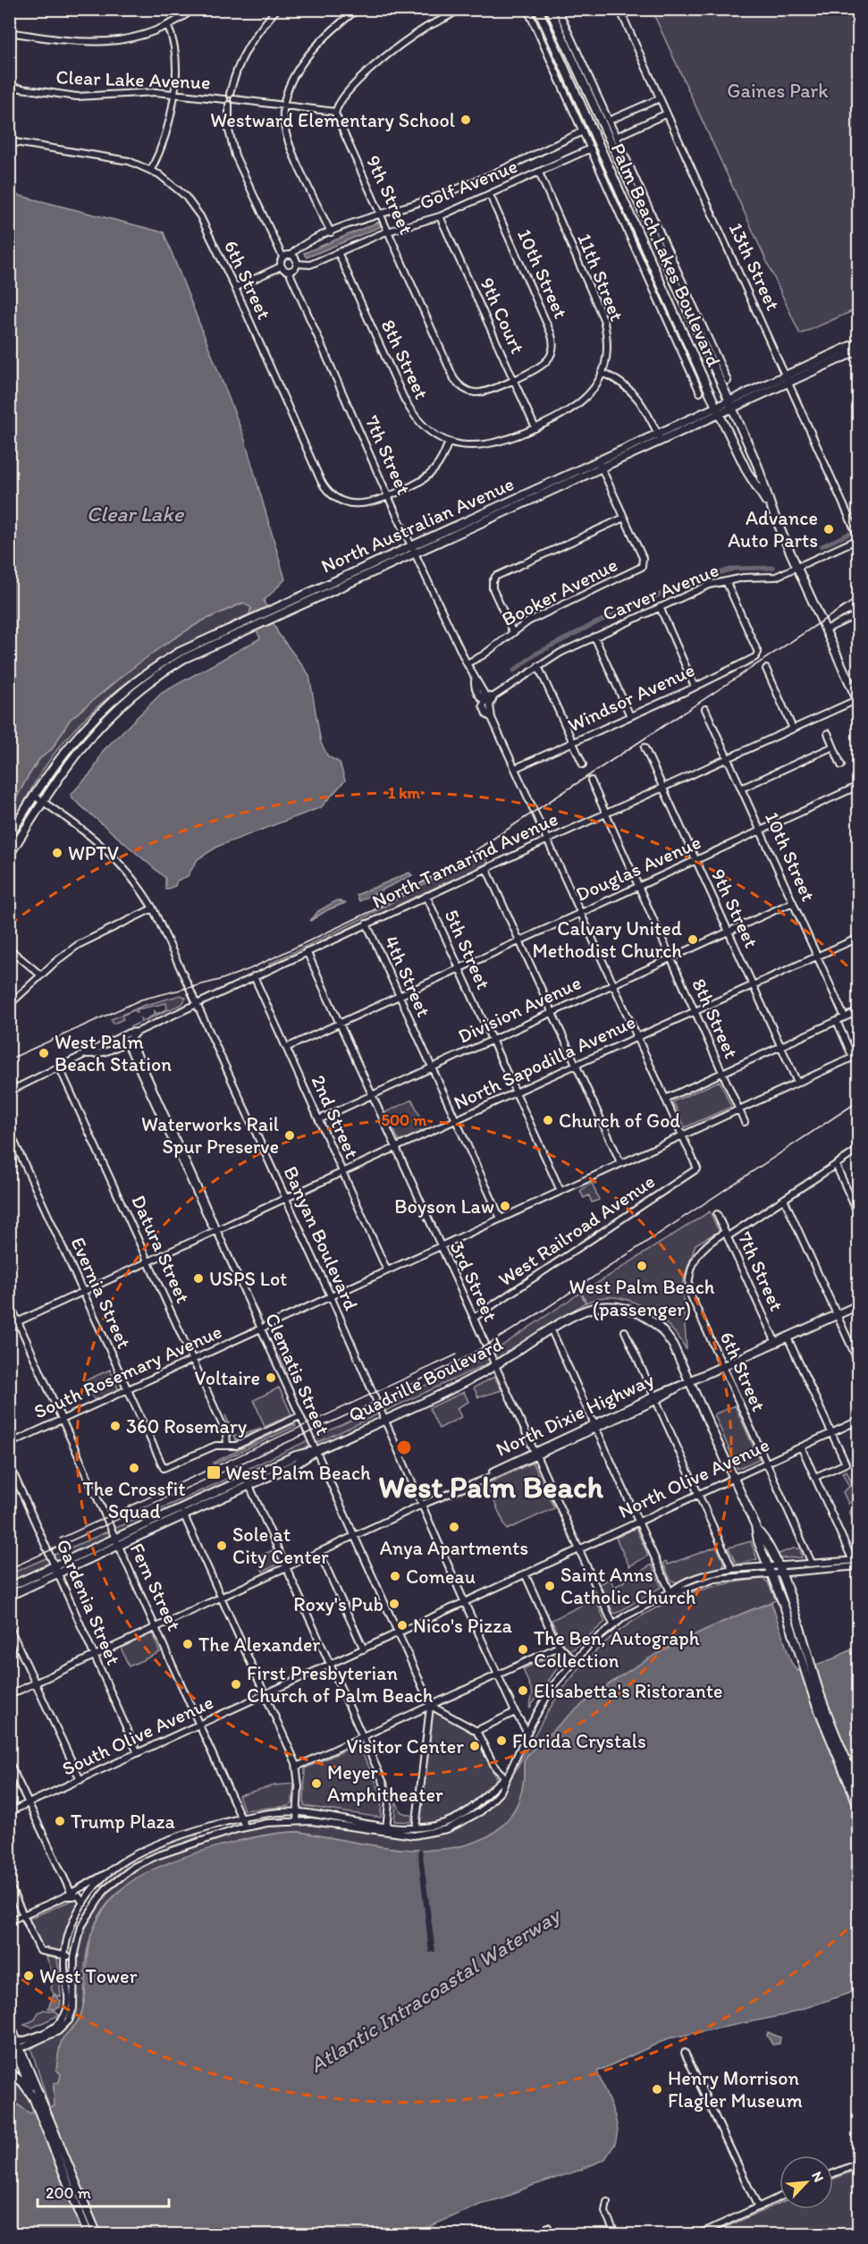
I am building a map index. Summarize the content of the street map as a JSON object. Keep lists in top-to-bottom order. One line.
{"streets":{"main road":["Palm Beach Lakes Boulevard","North Australian Avenue","Quadrille Boulevard","North Dixie Highway"],"street":["Clear Lake Avenue","Golf Avenue","9th Street","13th Street","10th Street","11th Street","6th Street","9th Court","8th Street","7th Street","Booker Avenue","Carver Avenue","Windsor Avenue","North Tamarind Avenue","Douglas Avenue","5th Street","4th Street","Division Avenue","North Sapodilla Avenue","2nd Street","West Railroad Avenue","Banyan Boulevard","Datura Street","3rd Street","Evernia Street","South Rosemary Avenue","Clematis Street","North Olive Avenue","Fern Street","Gardenia Street","South Olive Avenue"]},"crossings":[["Clear Lake Avenue","9th Street"],["Golf Avenue","9th Street"],["Golf Avenue","10th Street"],["Golf Avenue","11th Street"],["Golf Avenue","9th Court"],["Golf Avenue","8th Street"],["Golf Avenue","7th Street"],["9th Street","10th Street"],["9th Street","9th Court"],["9th Street","North Tamarind Avenue"],["9th Street","Douglas Avenue"],["9th Street","Division Avenue"],["9th Street","North Sapodilla Avenue"],["9th Street","South Rosemary Avenue"],["Palm Beach Lakes Boulevard","North Australian Avenue"],["Palm Beach Lakes Boulevard","Carver Avenue"],["Palm Beach Lakes Boulevard","North Tamarind Avenue"],["13th Street","North Australian Avenue"],["13th Street","Carver Avenue"],["10th Street","9th Court"],["10th Street","North Tamarind Avenue"],["10th Street","Douglas Avenue"],["10th Street","Division Avenue"],["10th Street","North Sapodilla Avenue"],["11th Street","9th Court"],["11th Street","8th Street"],["6th Street","8th Street"],["6th Street","7th Street"],["6th Street","North Dixie Highway"],["6th Street","North Olive Avenue"],["9th Court","8th Street"],["8th Street","North Tamarind Avenue"],["8th Street","Douglas Avenue"],["8th Street","Division Avenue"],["8th Street","North Sapodilla Avenue"],["8th Street","South Rosemary Avenue"],["7th Street","North Australian Avenue"],["7th Street","Booker Avenue"],["7th Street","Carver Avenue"],["7th Street","Windsor Avenue"],["7th Street","North Tamarind Avenue"],["7th Street","Douglas Avenue"],["7th Street","Division Avenue"],["7th Street","North Sapodilla Avenue"],["7th Street","West Railroad Avenue"],["7th Street","South Rosemary Avenue"],["7th Street","North Dixie Highway"],["North Australian Avenue","Banyan Boulevard"],["Carver Avenue","Windsor Avenue"],["North Tamarind Avenue","5th Street"],["North Tamarind Avenue","4th Street"],["North Tamarind Avenue","2nd Street"],["North Tamarind Avenue","Banyan Boulevard"],["North Tamarind Avenue","3rd Street"],["North Tamarind Avenue","Clematis Street"],["Douglas Avenue","5th Street"],["Douglas Avenue","4th Street"],["Douglas Avenue","2nd Street"],["Douglas Avenue","3rd Street"],["5th Street","Division Avenue"],["5th Street","North Sapodilla Avenue"],["5th Street","South Rosemary Avenue"],["4th Street","Division Avenue"],["4th Street","North Sapodilla Avenue"],["4th Street","South Rosemary Avenue"],["Division Avenue","2nd Street"],["Division Avenue","3rd Street"],["North Sapodilla Avenue","2nd Street"],["North Sapodilla Avenue","Banyan Boulevard"],["North Sapodilla Avenue","Datura Street"],["North Sapodilla Avenue","3rd Street"],["North Sapodilla Avenue","Evernia Street"],["North Sapodilla Avenue","Clematis Street"],["North Sapodilla Avenue","Fern Street"],["2nd Street","South Rosemary Avenue"],["West Railroad Avenue","3rd Street"],["Banyan Boulevard","South Rosemary Avenue"],["Banyan Boulevard","Quadrille Boulevard"],["Banyan Boulevard","North Dixie Highway"],["Banyan Boulevard","North Olive Avenue"],["Datura Street","Evernia Street"],["Datura Street","South Rosemary Avenue"],["3rd Street","South Rosemary Avenue"],["3rd Street","Quadrille Boulevard"],["3rd Street","North Dixie Highway"],["3rd Street","North Olive Avenue"],["Evernia Street","South Rosemary Avenue"],["South Rosemary Avenue","Clematis Street"],["South Rosemary Avenue","Fern Street"],["Clematis Street","Quadrille Boulevard"],["Clematis Street","North Dixie Highway"],["Clematis Street","North Olive Avenue"],["Clematis Street","South Olive Avenue"],["Quadrille Boulevard","North Dixie Highway"],["Quadrille Boulevard","Fern Street"],["Quadrille Boulevard","Gardenia Street"],["North Dixie Highway","Fern Street"],["North Dixie Highway","Gardenia Street"],["North Olive Avenue","South Olive Avenue"],["Fern Street","South Olive Avenue"],["Gardenia Street","South Olive Avenue"]],"districts":["West Palm Beach"],"water":["Clear Lake","Atlantic Intracoastal Waterway"],"parks":["Gaines Park"],"places":{"other":["Westward Elementary School","Advance Auto Parts","WPTV","Calvary United Methodist Church","West Palm Beach Station","Church of God","Waterworks Rail Spur Preserve","Boyson Law","West Palm Beach (passenger)","USPS Lot","Voltaire","360 Rosemary","The Crossfit Squad","Anya Apartments","Sole at City Center","Comeau","Saint Anns Catholic Church","Roxy's Pub","Nico's Pizza","The Alexander","The Ben, Autograph Collection","First Presbyterian Church of Palm Beach","Elisabetta's Ristorante","Florida Crystals","Visitor Center","Meyer Amphitheater","Trump Plaza","West Tower","Henry Morrison Flagler Museum"],"transit":["West Palm Beach"]},"scale_bar":"200 m","north":"top right","rings":["1 km","500 m"]}
